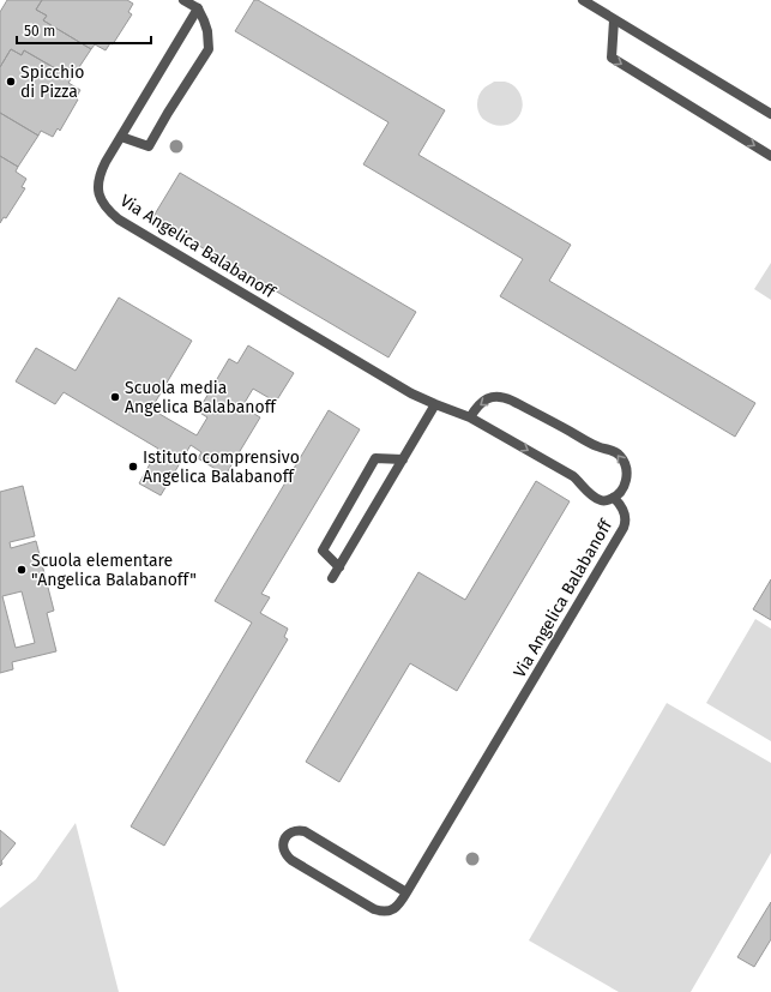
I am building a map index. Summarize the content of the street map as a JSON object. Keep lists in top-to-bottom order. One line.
{"streets":{"street":["Via Angelica Balabanoff"]},"places":["Spicchio di Pizza","Scuola media Angelica Balabanoff","Istituto comprensivo Angelica Balabanoff","Scuola elementare \"Angelica Balabanoff\""],"scale_bar":"50 m"}
